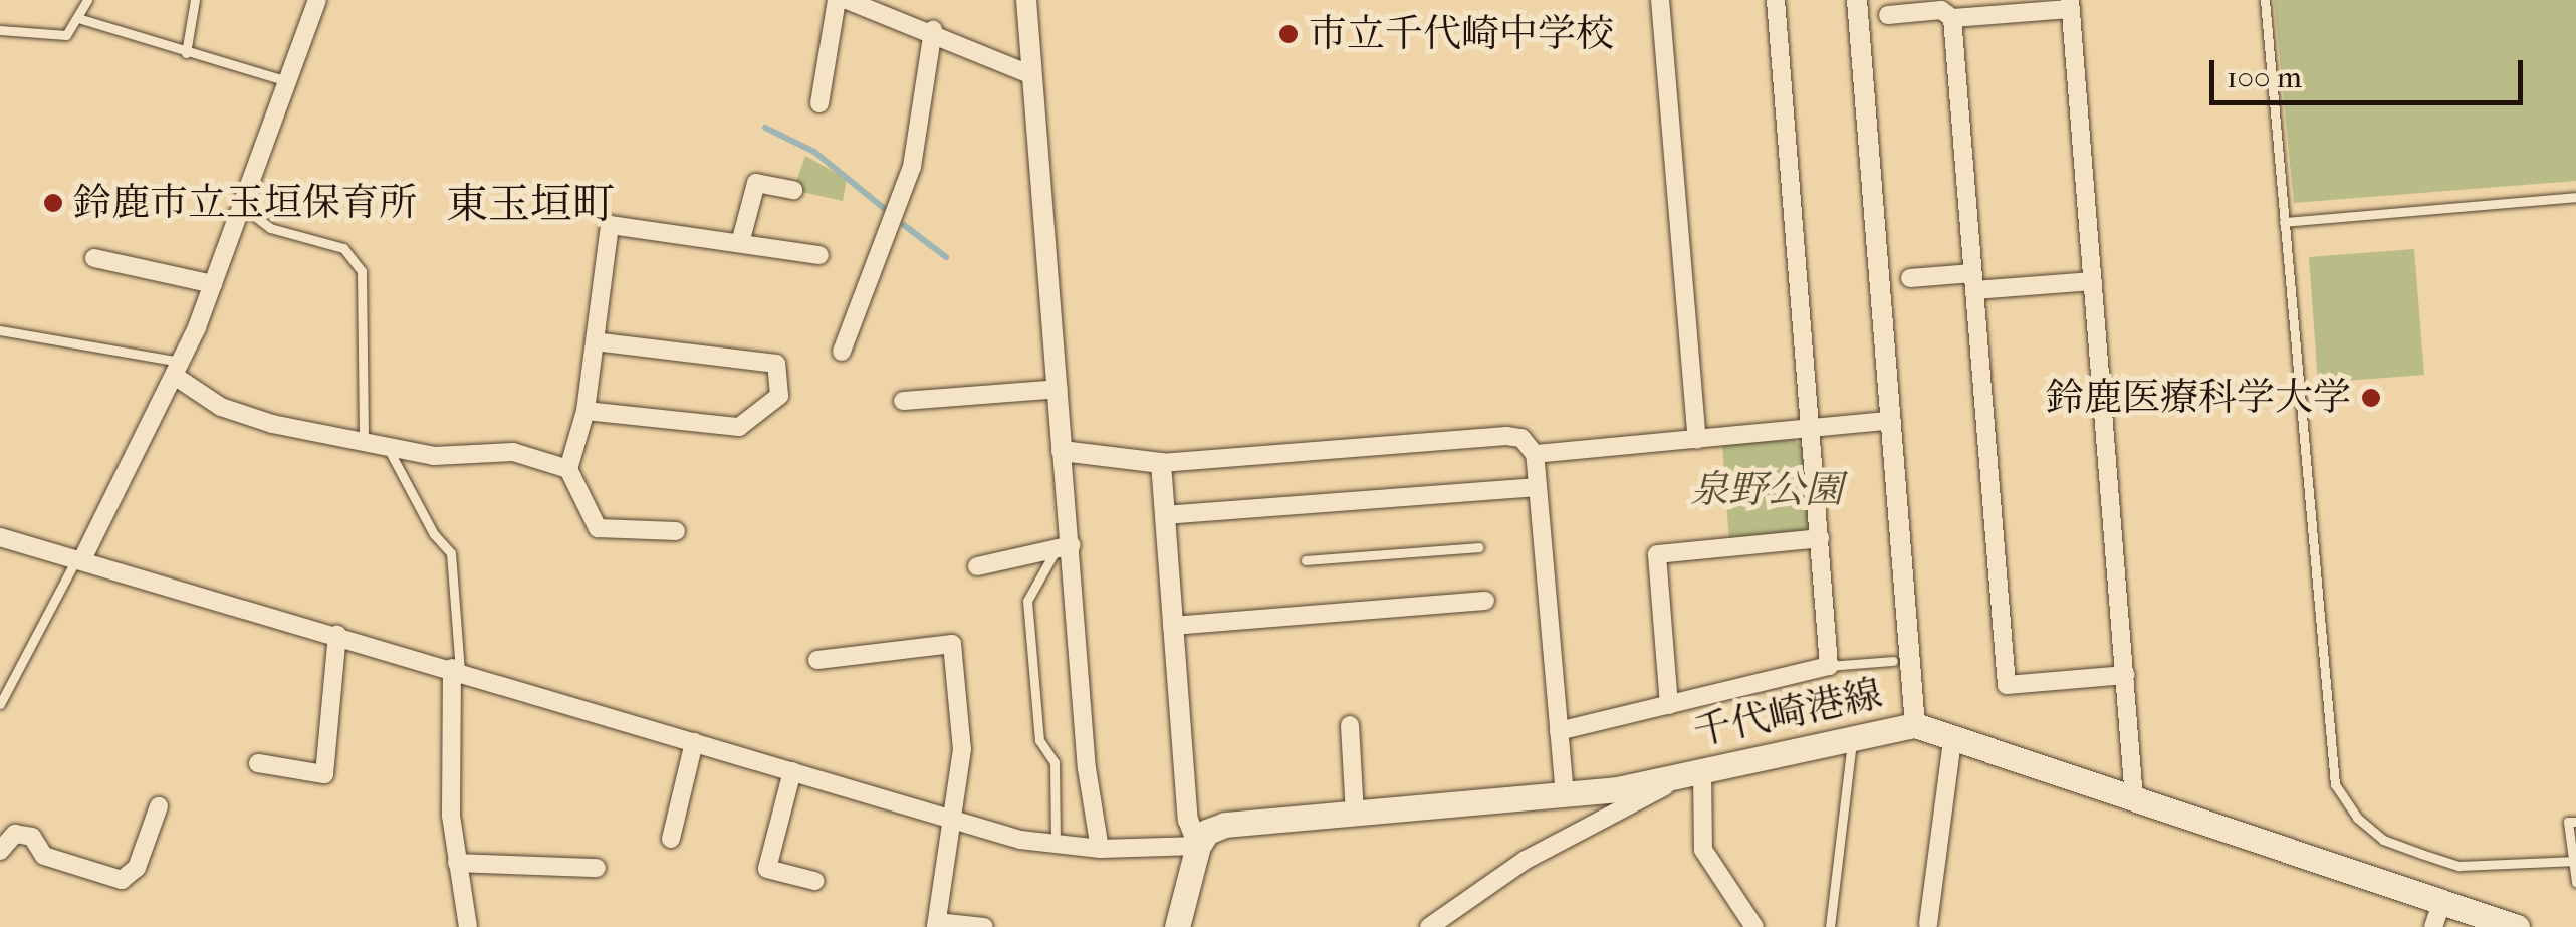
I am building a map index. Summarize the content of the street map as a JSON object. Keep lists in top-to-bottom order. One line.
{"streets":{"main road":["千代崎港線"]},"districts":["東玉垣町"],"parks":["泉野公園"],"places":["市立千代崎中学校","鈴鹿市立玉垣保育所","鈴鹿医療科学大学"],"scale_bar":"100 m"}
